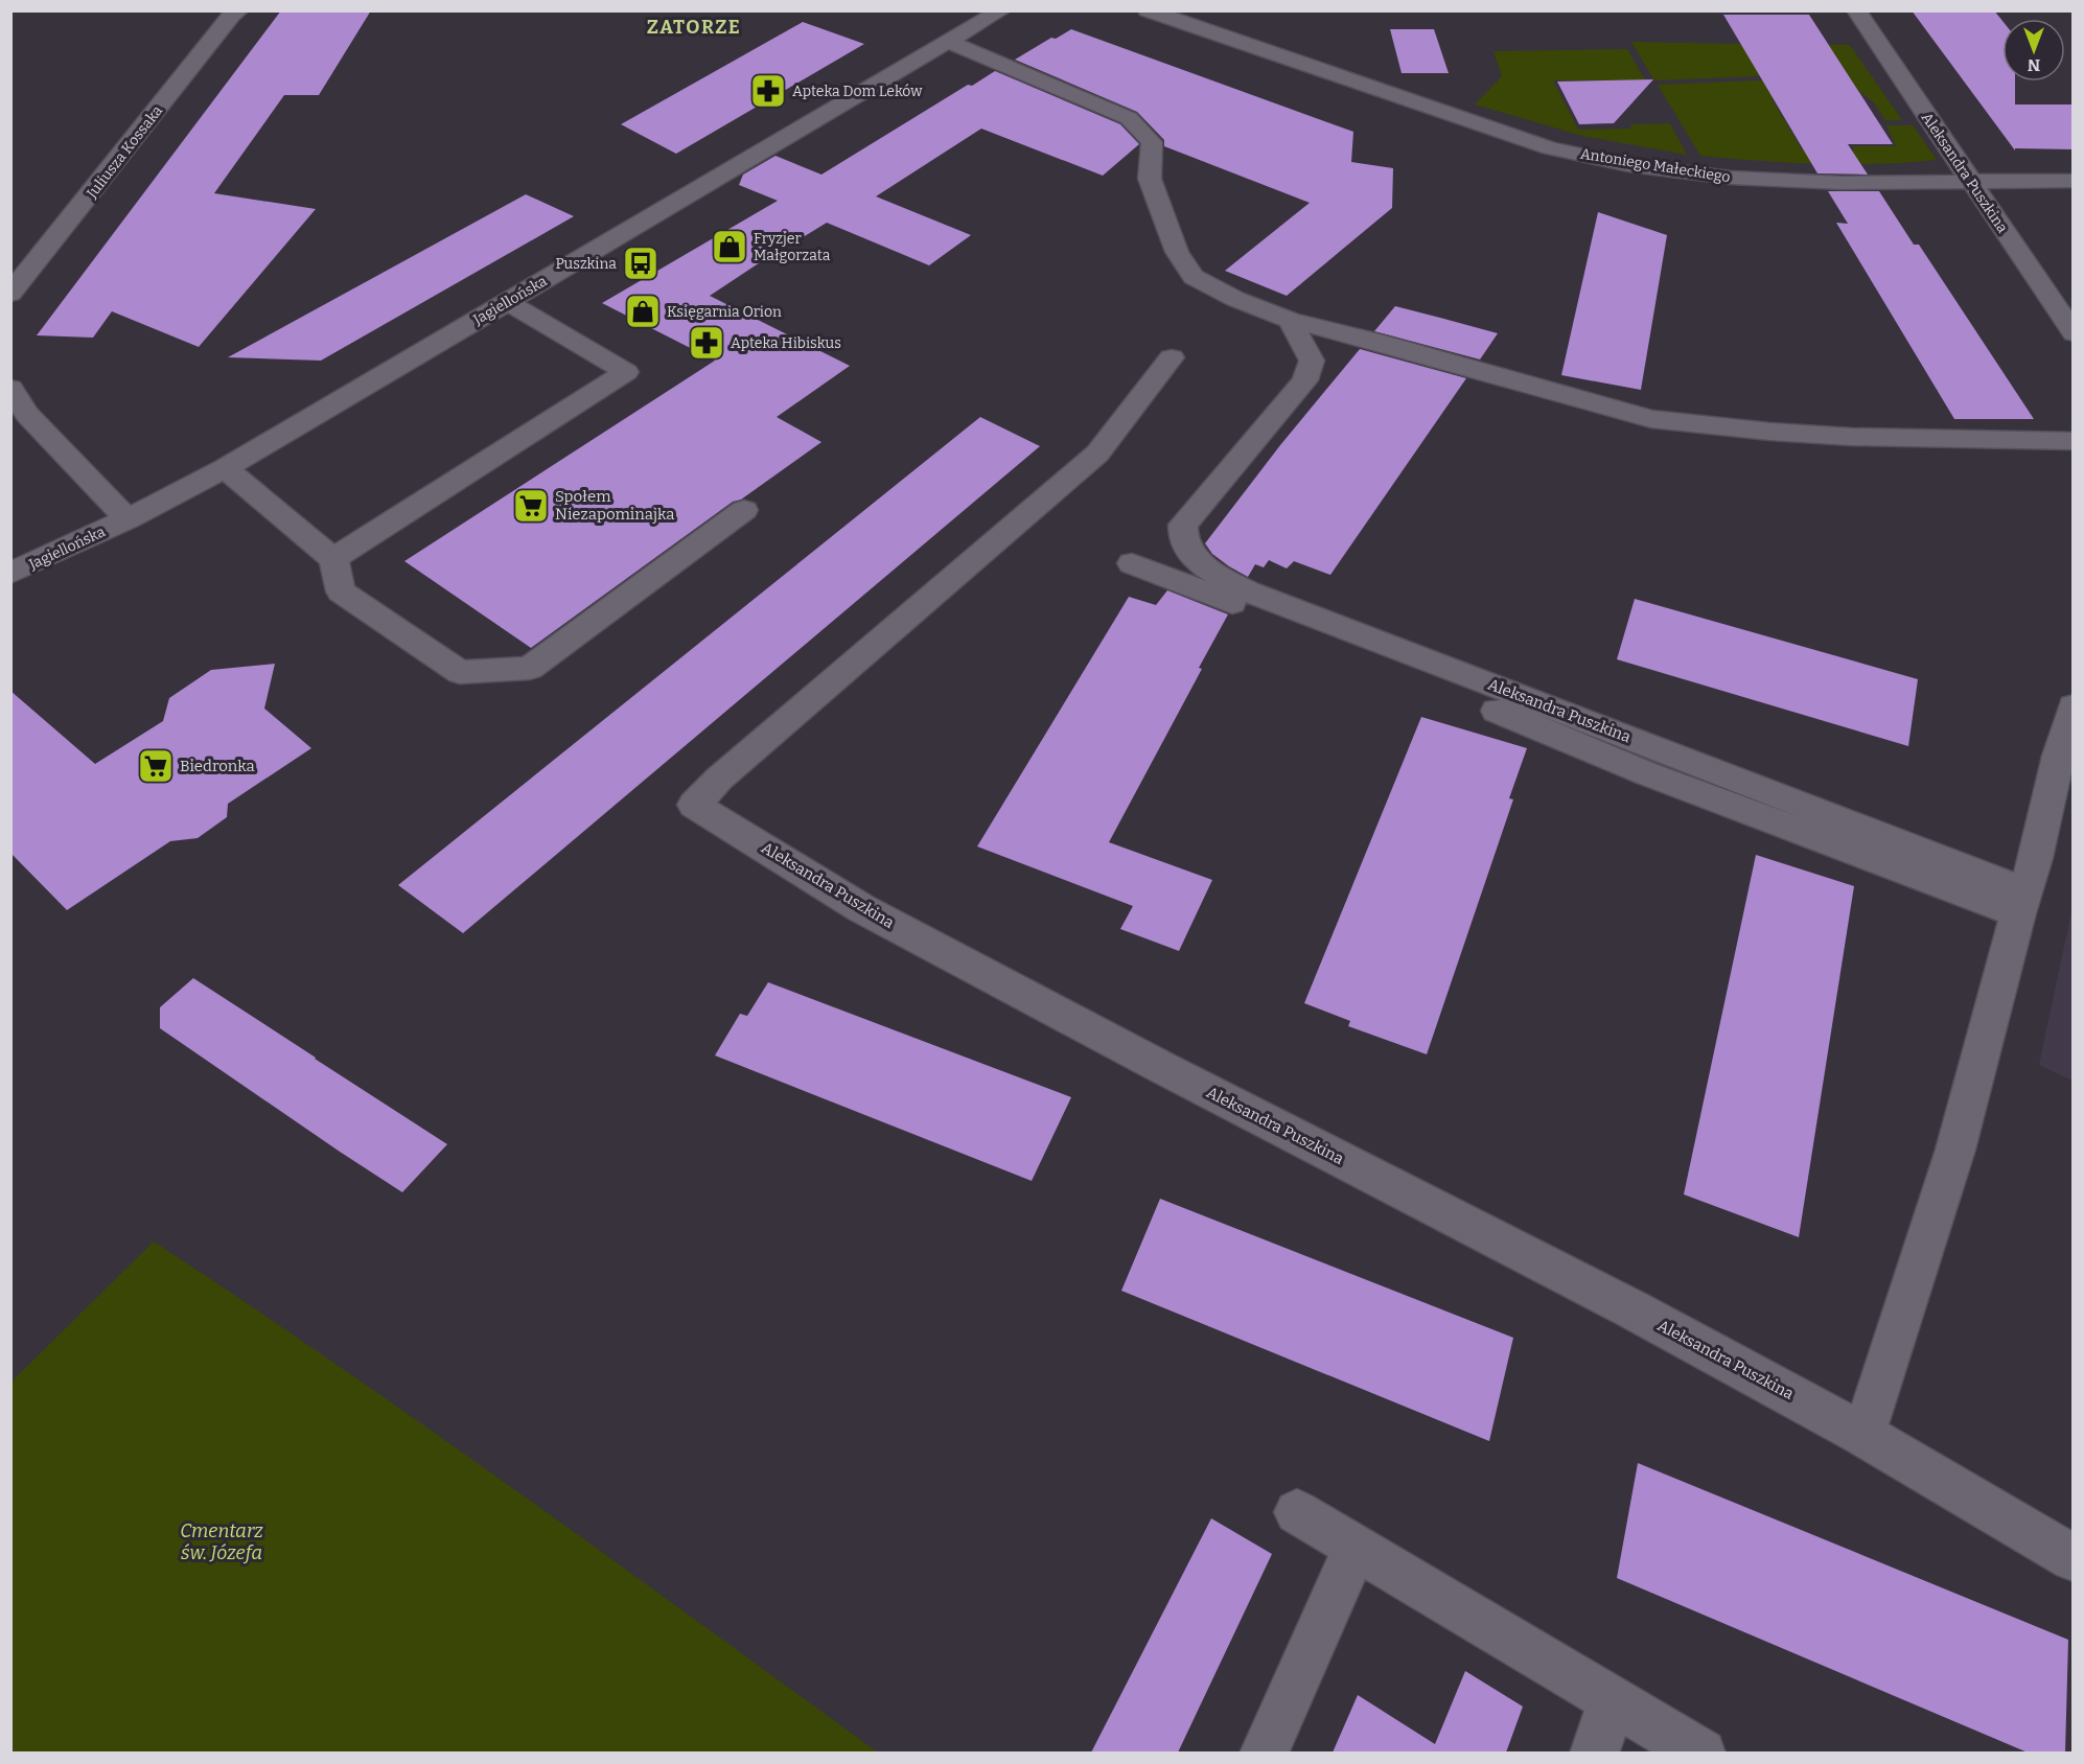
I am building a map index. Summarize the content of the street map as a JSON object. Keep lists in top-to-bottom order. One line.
{"streets":{"street":["Juliusza Kossaka","Antoniego Małeckiego","Aleksandra Puszkina","Jagiellońska"]},"crossings":[["Antoniego Małeckiego","Aleksandra Puszkina"]],"districts":["ZATORZE"],"parks":["Cmentarz św. Józefa"],"places":{"pharmacy":["Apteka Dom Leków","Apteka Hibiskus"],"shop":["Fryzjer Małgorzata","Księgarnia Orion"],"bus stop":["Puszkina"],"supermarket":["Społem Niezapominajka","Biedronka"]},"north":"bottom"}
